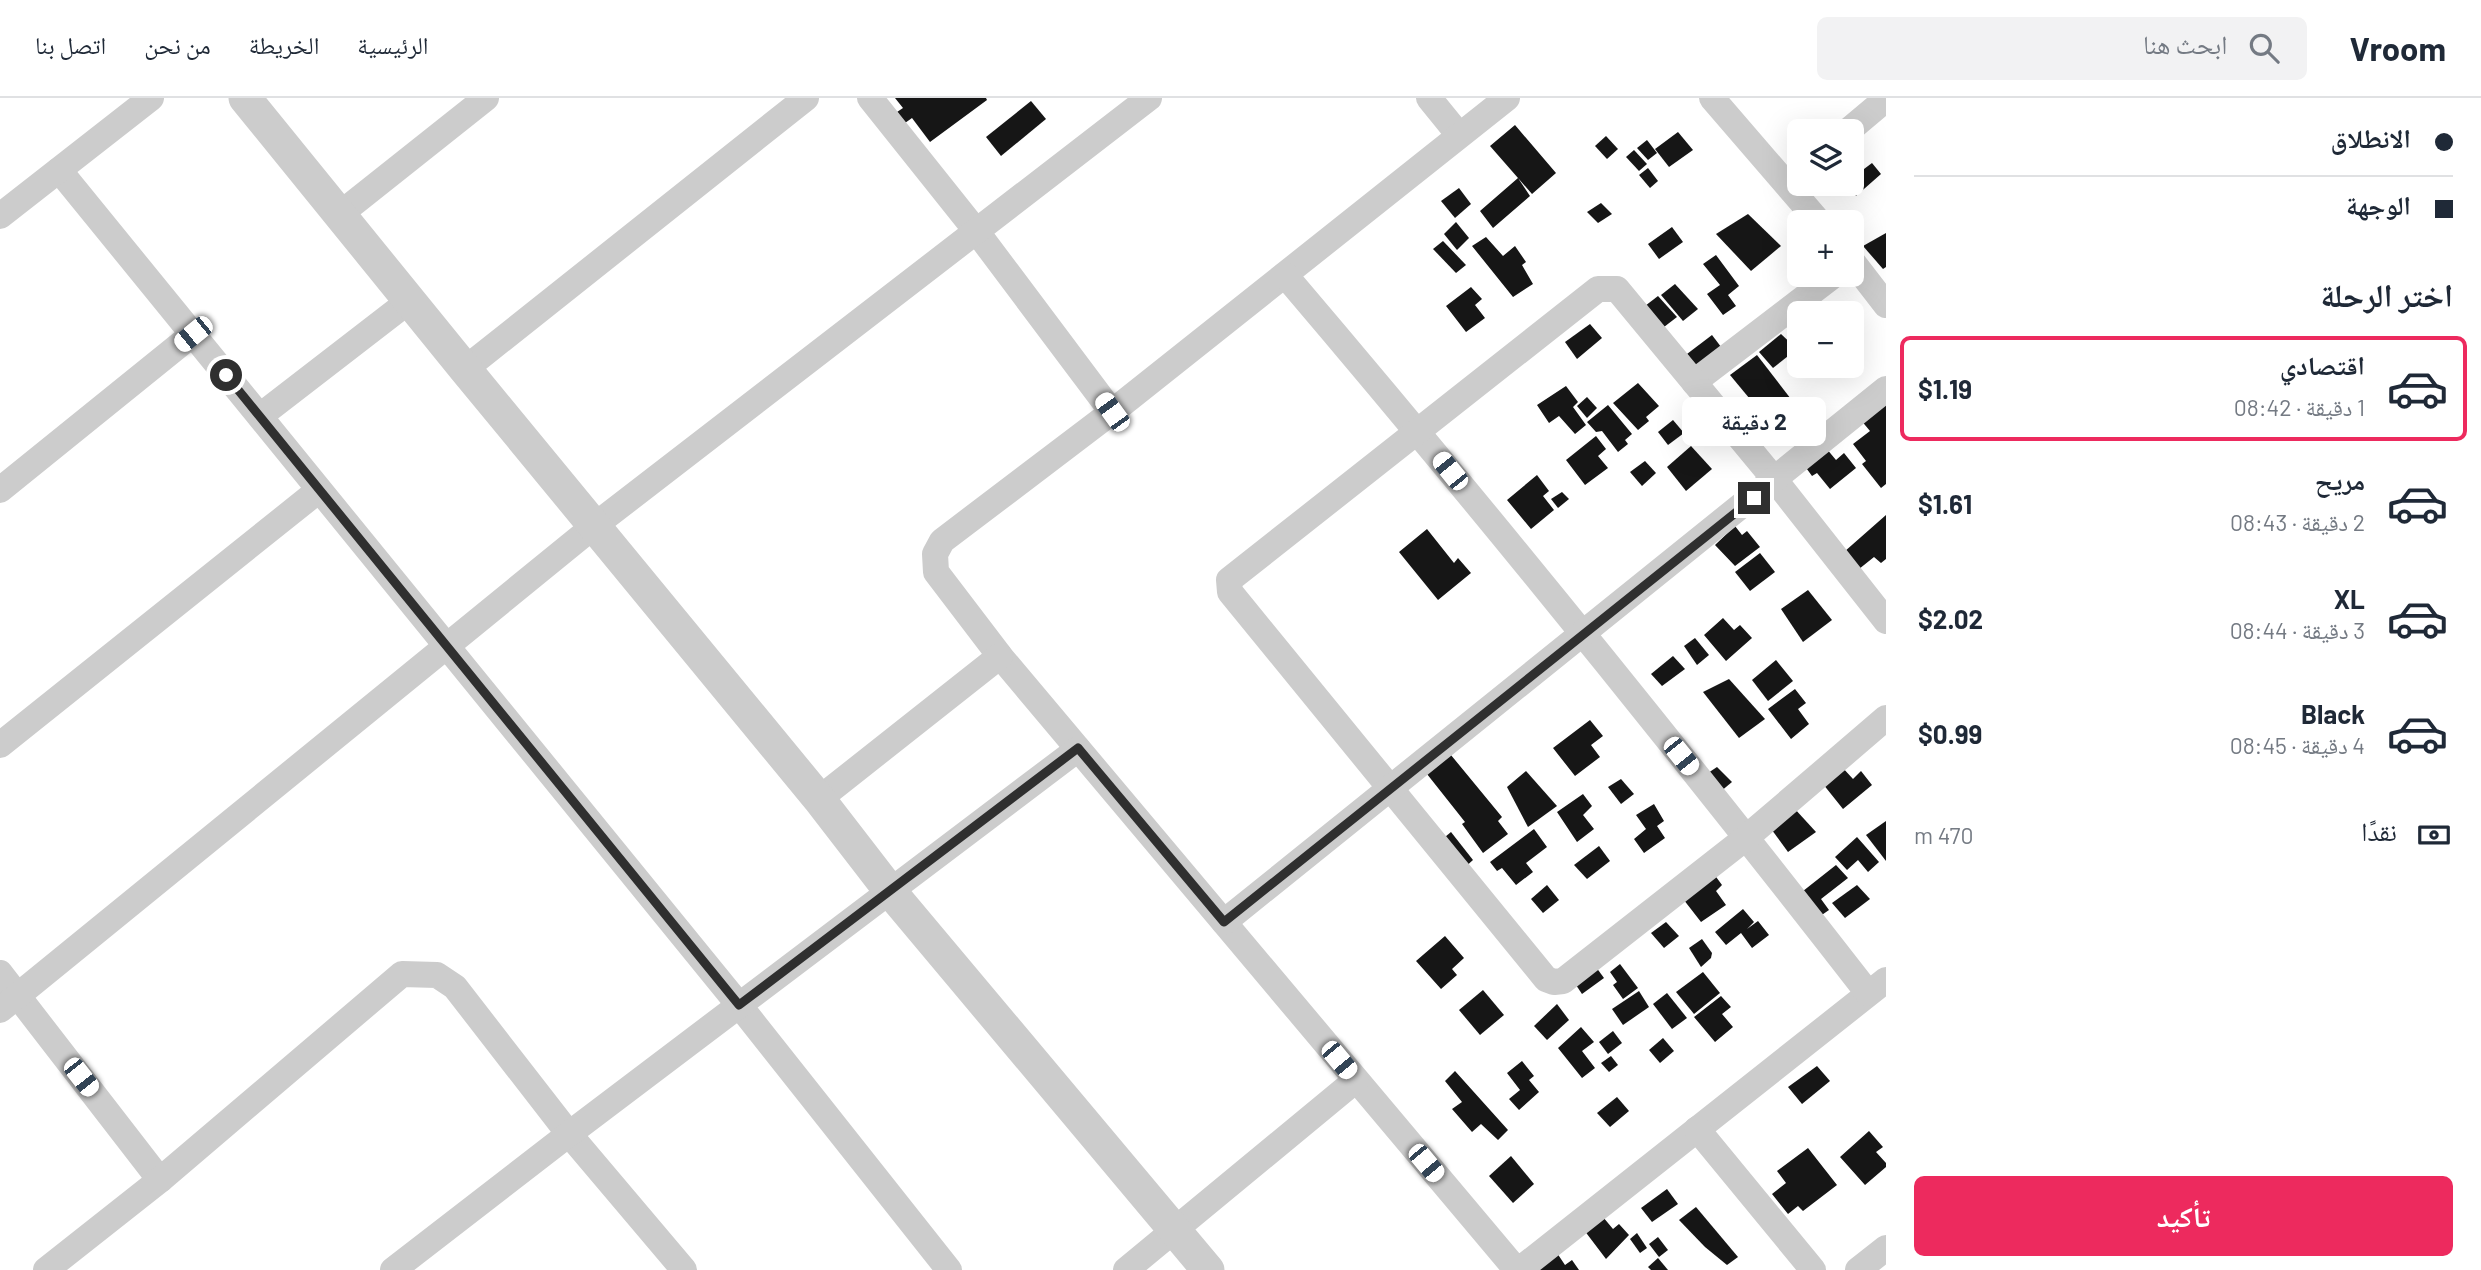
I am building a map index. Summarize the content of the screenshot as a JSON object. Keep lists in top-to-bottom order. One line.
{"page":{"header":"Vroom","search":"ابحث هنا","nav":["الرئيسية","الخريطة","من نحن","اتصل بنا"],"banner":["الانطلاق","الوجهة"],"map_buttons":["+","−"],"heading":"اختر الرحلة","list":[{"name":"اقتصادي","note":"1 دقيقة · 08:42","value":"$1.19"},{"name":"مريح","note":"2 دقيقة · 08:43","value":"$1.61"},{"name":"XL","note":"3 دقيقة · 08:44","value":"$2.02"},{"name":"Black","note":"4 دقيقة · 08:45","value":"$0.99"}],"bubble":"2 دقيقة","pay":["نقدًا","470 m"],"buttons":"تأكيد"}}
